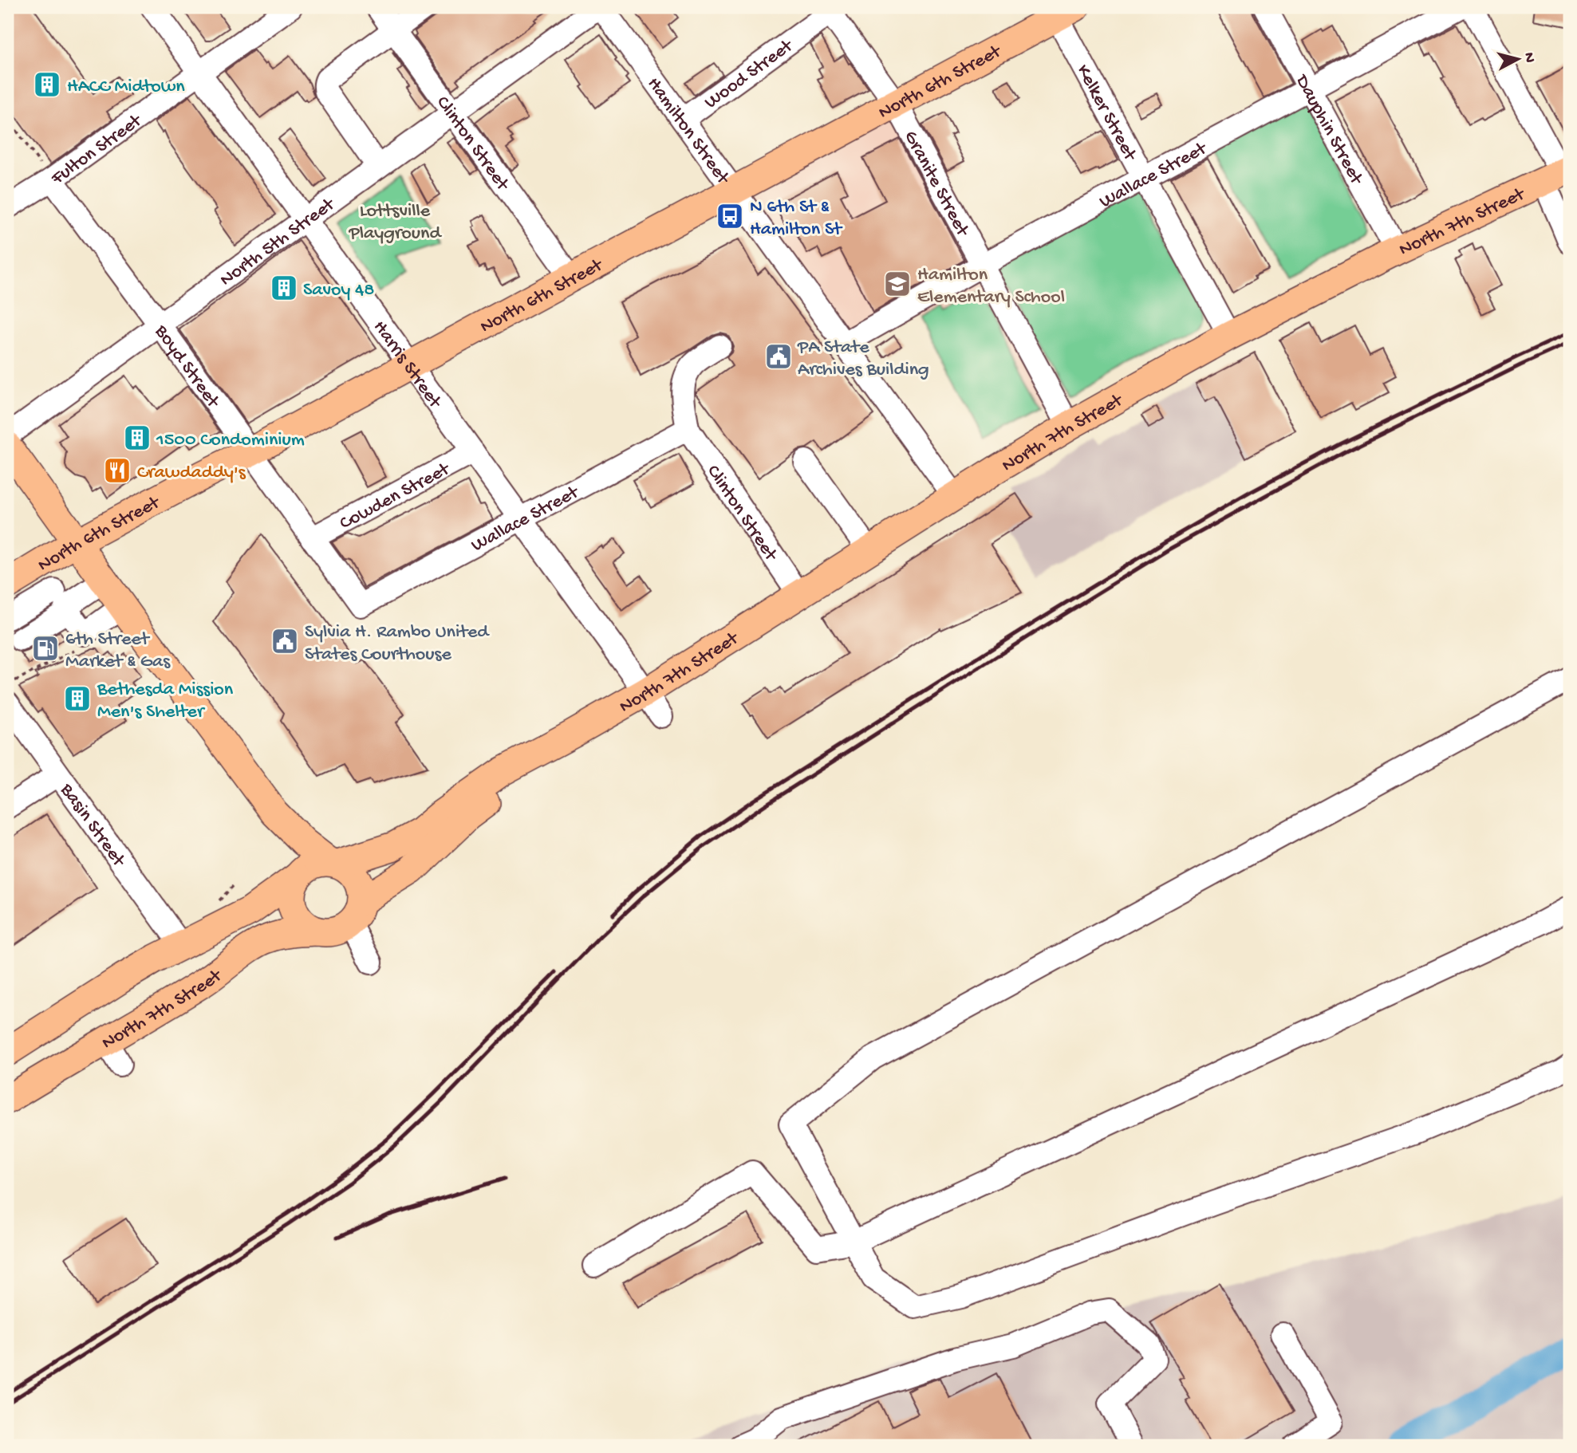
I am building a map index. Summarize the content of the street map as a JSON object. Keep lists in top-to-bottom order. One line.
{"streets":{"main road":["North 6th Street","North 7th Street"],"street":["Wood Street","Kelker Street","Dauphin Street","Hamilton Street","Clinton Street","Fulton Street","Wallace Street","Granite Street","North 5th Street","Harris Street","Boyd Street","Cowden Street","Basin Street"]},"crossings":[["Wood Street","Hamilton Street"],["Wood Street","Granite Street"],["North 6th Street","Kelker Street"],["North 6th Street","Hamilton Street"],["North 6th Street","Clinton Street"],["North 6th Street","Granite Street"],["North 6th Street","Harris Street"],["North 6th Street","Boyd Street"],["Kelker Street","Wallace Street"],["Kelker Street","North 7th Street"],["Dauphin Street","Wallace Street"],["Dauphin Street","North 7th Street"],["Hamilton Street","Wallace Street"],["Hamilton Street","North 7th Street"],["Hamilton Street","North 5th Street"],["Clinton Street","Wallace Street"],["Clinton Street","North 7th Street"],["Clinton Street","North 5th Street"],["Fulton Street","Harris Street"],["Fulton Street","Boyd Street"],["Wallace Street","Granite Street"],["Wallace Street","Harris Street"],["Wallace Street","Boyd Street"],["Granite Street","North 7th Street"],["North 7th Street","Harris Street"],["North 7th Street","Basin Street"],["North 5th Street","Harris Street"],["North 5th Street","Boyd Street"],["Harris Street","Cowden Street"],["Boyd Street","Cowden Street"]],"parks":["Lottsville Playground"],"places":{"building":["HACC Midtown","Savoy 48","1500 Condominium","Bethesda Mission Men's Shelter"],"bus stop":["N 6th St & Hamilton St"],"school or university":["Hamilton Elementary School"],"public building":["PA State Archives Building","Sylvia H. Rambo United States Courthouse"],"restaurant":["Crawdaddy's"],"fuel station":["6th Street Market & Gas"]},"north":"right"}
